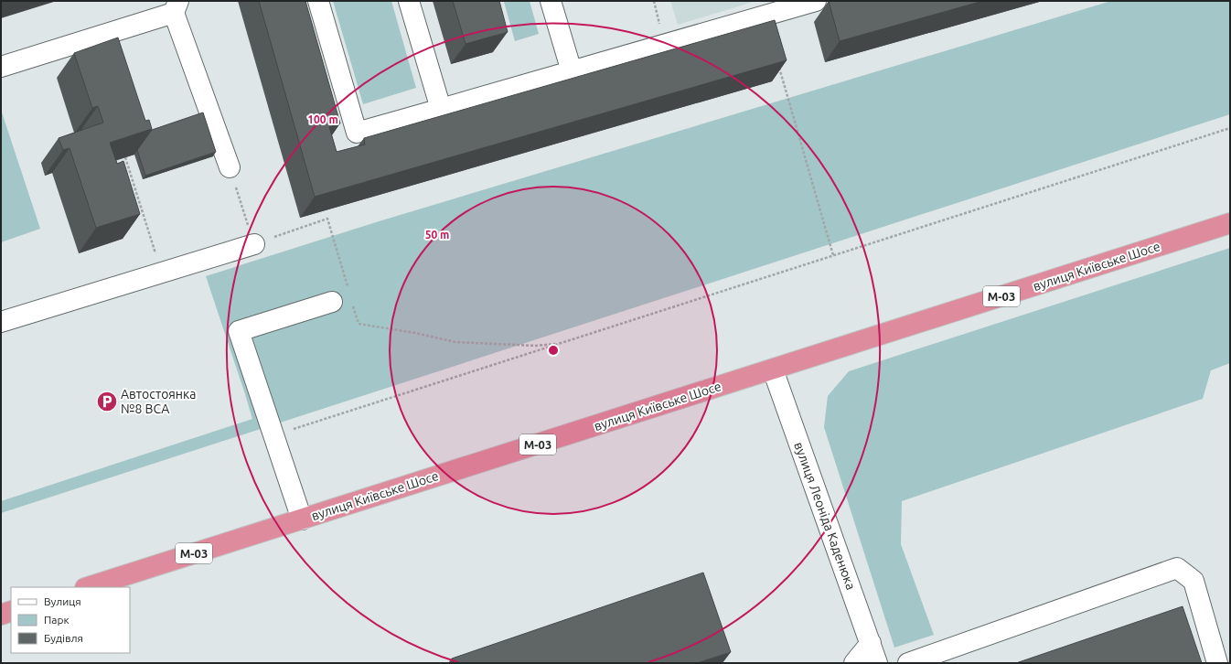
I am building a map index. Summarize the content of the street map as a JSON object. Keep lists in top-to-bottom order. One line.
{"streets":{"highway":["вулиця Київське Шосе","М-03"],"street":["вулиця Леоніда Каденюка"]},"crossings":[["вулиця Київське Шосе","вулиця Леоніда Каденюка"]],"places":{"parking":["Автостоянка №8 ВСА"]},"legend":["Вулиця","Парк","Будівля"],"rings":["100 m","50 m"]}
